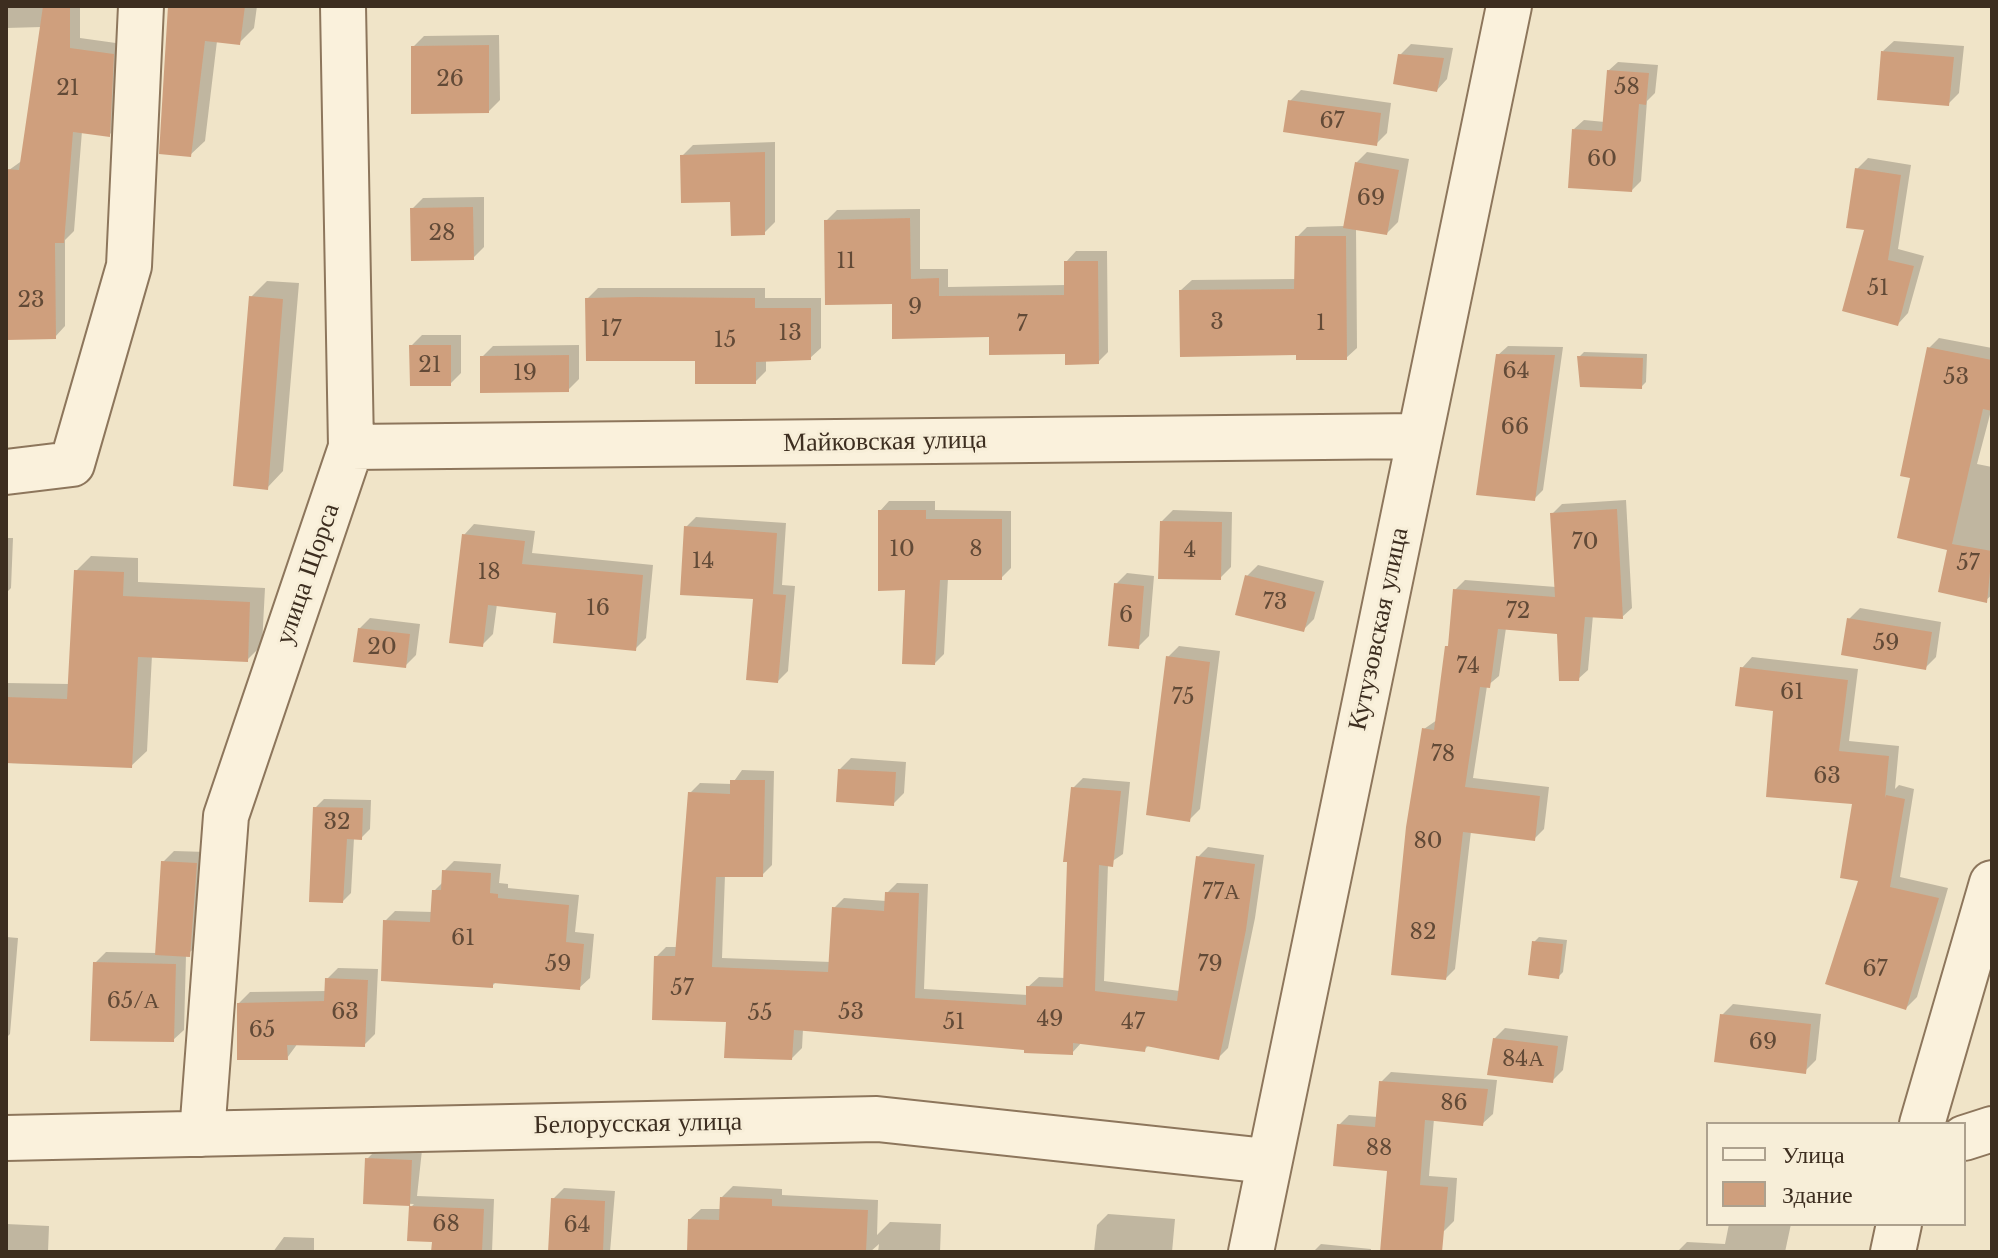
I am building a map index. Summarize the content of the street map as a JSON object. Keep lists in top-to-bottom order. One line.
{"streets":{"street":["Майковская улица","улица Щорса","Кутузовская улица","Белорусская улица"]},"crossings":[["Майковская улица","улица Щорса"],["Майковская улица","Кутузовская улица"],["улица Щорса","Белорусская улица"],["Кутузовская улица","Белорусская улица"]],"house_numbers":["26","58","21","67","60","69","28","11","51","23","9","3","1","7","17","13","15","21","64","19","53","66","70","10","8","4","14","57","18","73","16","72","6","59","20","74","61","75","78","63","32","80","77А","82","61","59","79","67","57","65/А","63","53","55","49","51","47","65","69","84А","86","88","68","64"],"legend":["Улица","Здание"]}
